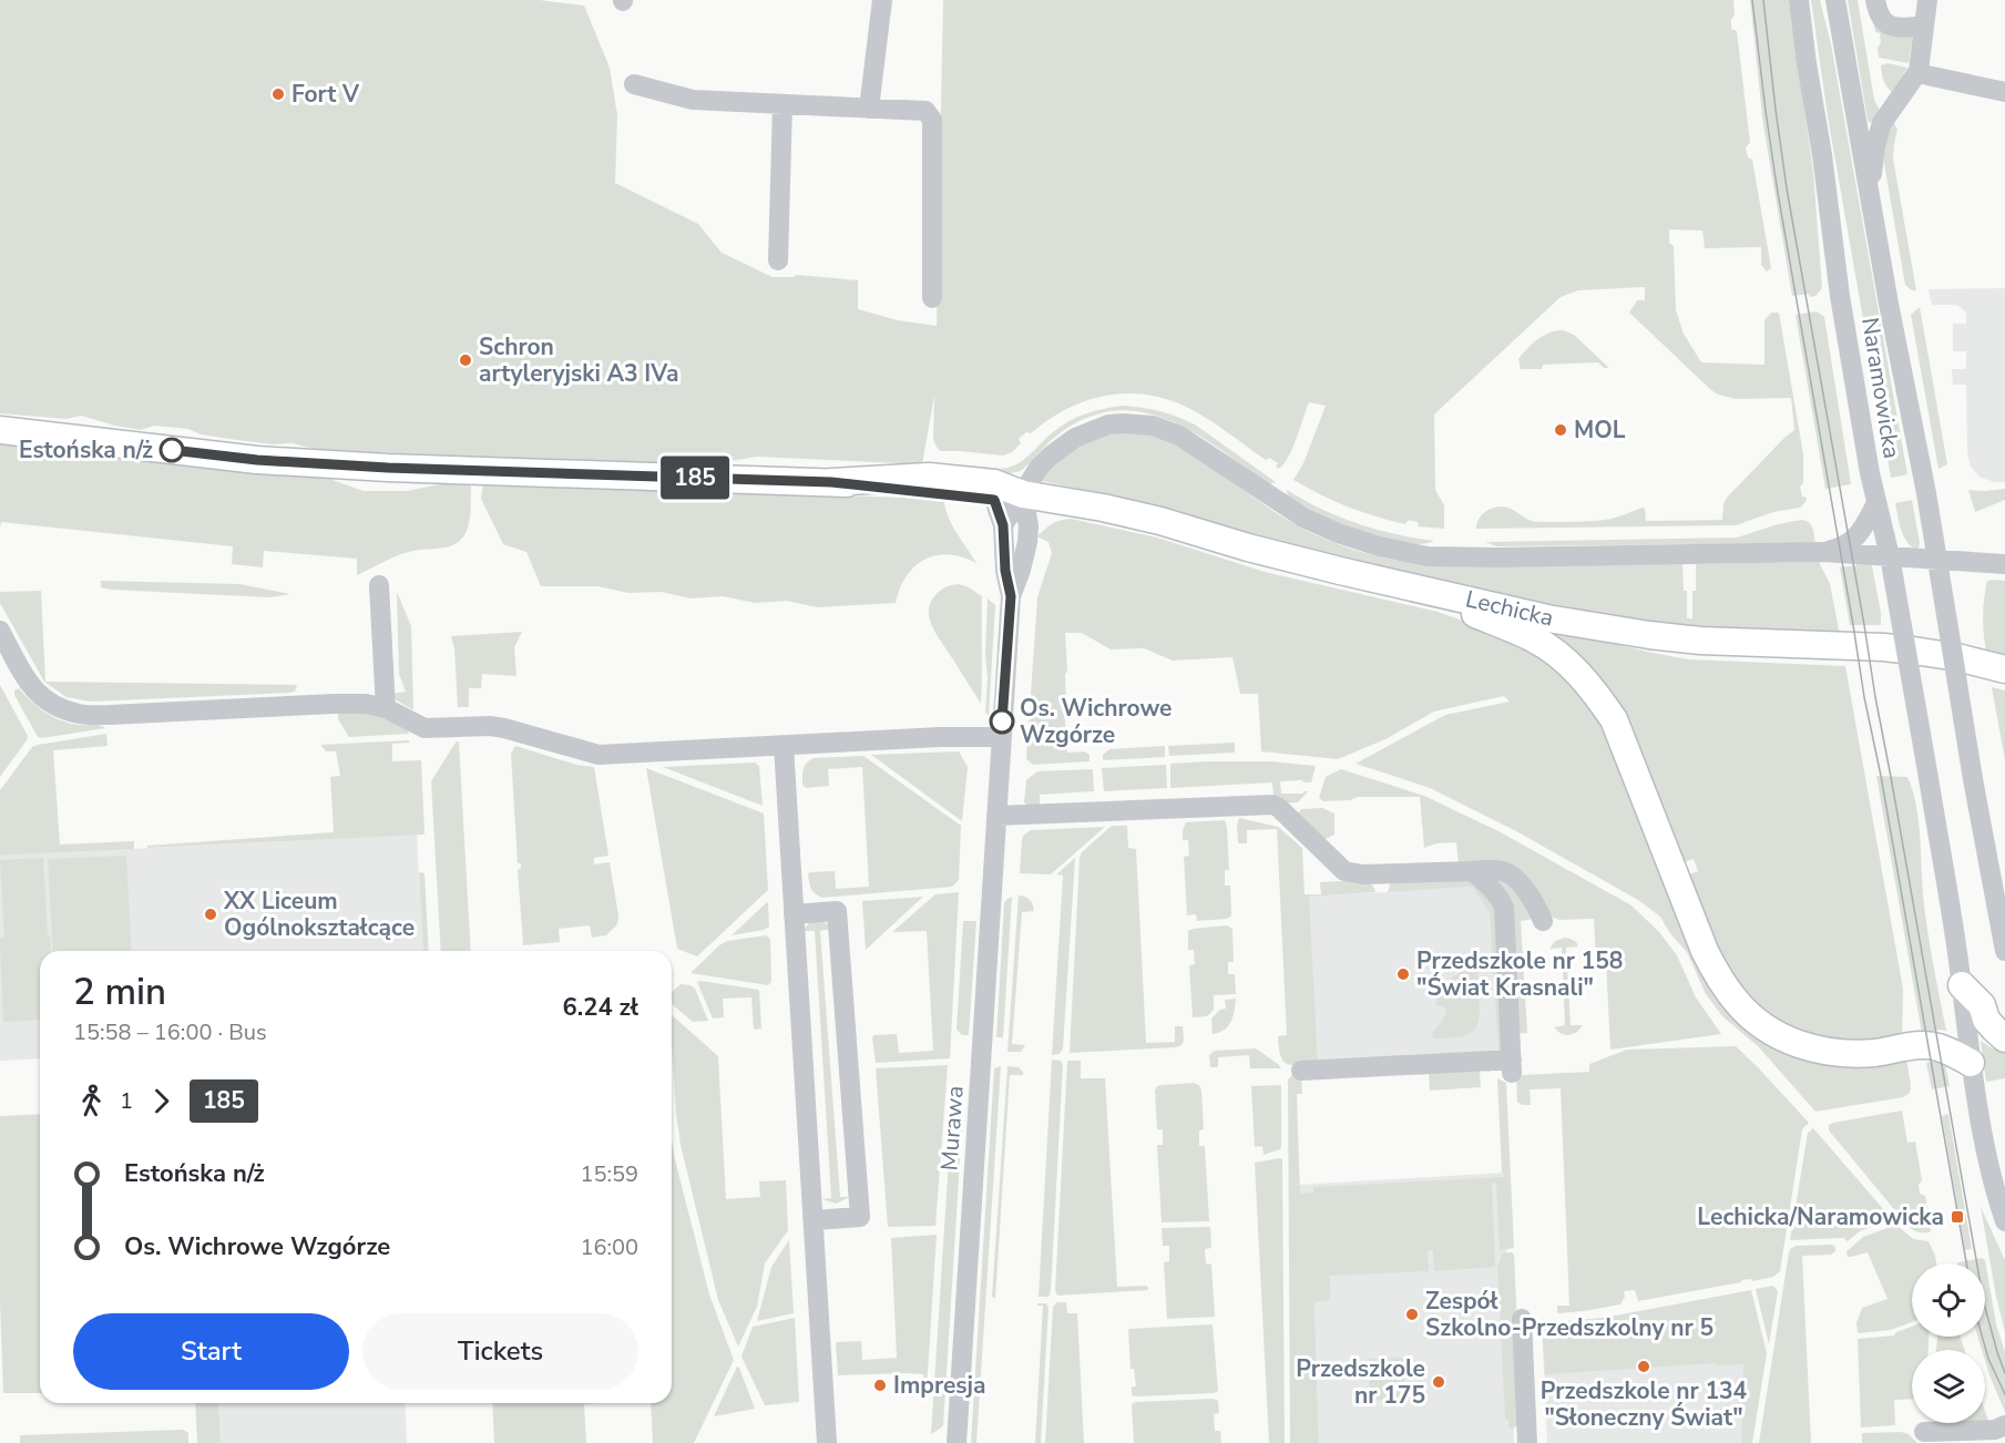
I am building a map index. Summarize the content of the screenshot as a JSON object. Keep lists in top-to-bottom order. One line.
{"streets":{"main road":["Lechicka"],"street":["Naramowicka","Murawa"]},"crossings":[["Naramowicka","Lechicka"],["Lechicka","Murawa"]],"places":{"other":["Fort V","Schron artyleryjski A3 IVa","MOL","Estońska n/ż","Os. Wichrowe Wzgórze","XX Liceum Ogólnokształcące","Przedszkole nr 158 \"Świat Krasnali\"","Zespół Szkolno-Przedszkolny nr 5","Przedszkole nr 134 \"Słoneczny Świat\"","Przedszkole nr 175","Impresja"],"transit":["Lechicka/Naramowicka"]},"lines":["bus line 185"],"page":{"on_map":"185","heading":["2 min","15:58 – 16:00 · Bus","6.24 zł"],"legs":["1","185"],"list":[{"name":"Estońska n/ż","value":"15:59"},{"name":"Os. Wichrowe Wzgórze","value":"16:00"}],"buttons":["Start","Tickets"]}}
